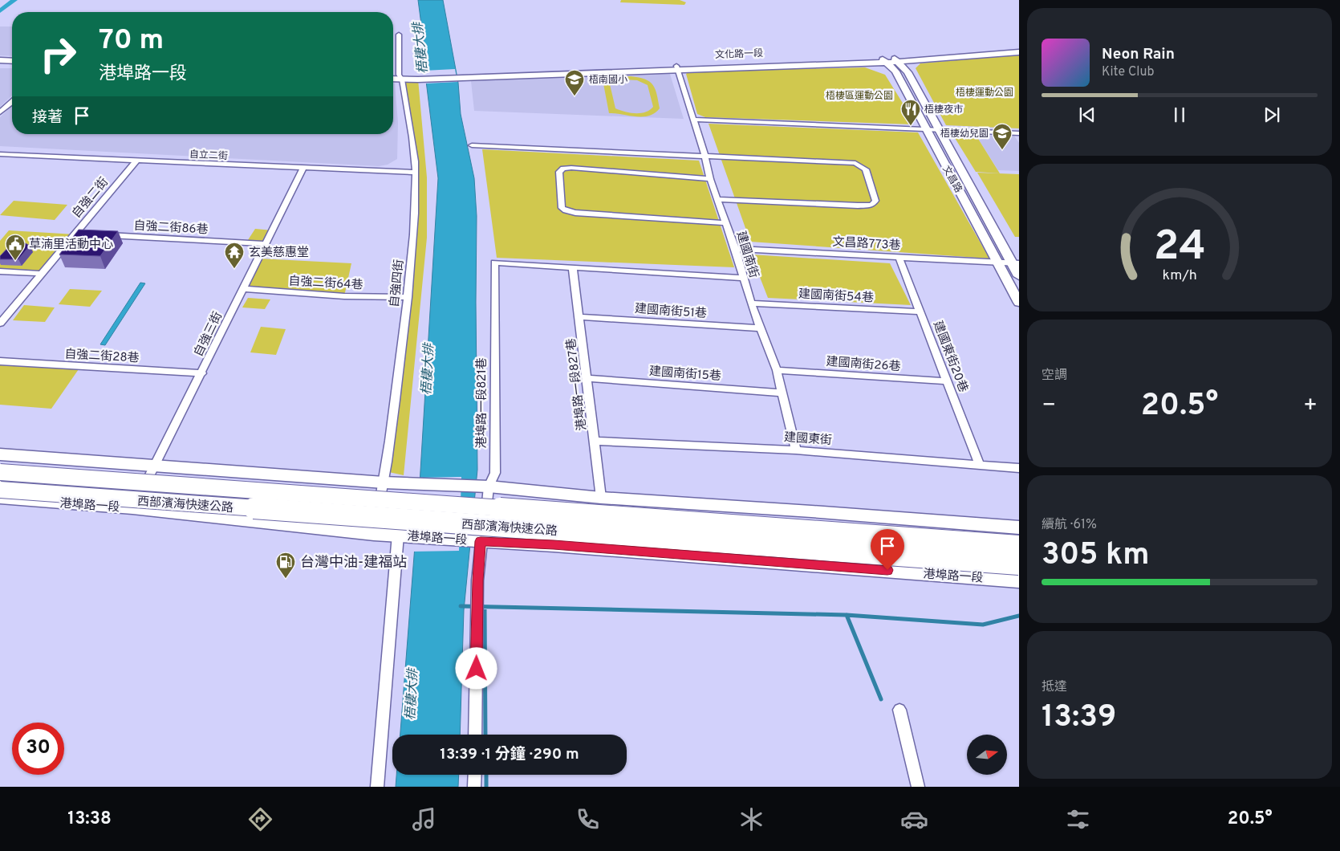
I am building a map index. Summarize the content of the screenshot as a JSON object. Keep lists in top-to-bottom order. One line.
{"streets":{"highway":["西部濱海快速公路"],"street":["文化路一段","自立二街","文昌路","自強二街","自強二街86巷","文昌路773巷","建國南街","自強二街64巷","自強四街","建國南街54巷","建國南街51巷","自強三街","自強二街28巷","建國東街20巷","建國南街26巷","建國南街15巷","港埠路一段827巷","港埠路一段821巷","建國東街","港埠路一段"]},"crossings":[["文化路一段","文昌路"],["文化路一段","建國南街"],["自立二街","自強二街"],["自立二街","自強四街"],["自立二街","自強三街"],["文昌路","文昌路773巷"],["自強二街86巷","自強三街"],["文昌路773巷","建國南街"],["文昌路773巷","建國東街20巷"],["建國南街","建國南街54巷"],["建國南街","建國南街51巷"],["建國南街","建國南街26巷"],["建國南街","建國南街15巷"],["建國南街","建國東街"],["自強二街64巷","自強四街"],["自強二街64巷","自強三街"],["自強四街","港埠路一段"],["建國南街54巷","建國東街20巷"],["建國南街51巷","港埠路一段827巷"],["自強三街","自強二街28巷"],["自強三街","港埠路一段"],["建國東街20巷","建國南街26巷"],["建國東街20巷","建國東街"],["建國南街15巷","港埠路一段827巷"],["港埠路一段827巷","港埠路一段821巷"],["港埠路一段827巷","建國東街"],["港埠路一段821巷","港埠路一段"],["西部濱海快速公路","港埠路一段"]],"water":["梧棲大排"],"parks":["梧棲運動公園","梧棲區運動公園"],"places":{"school or university":["梧南國小","梧棲幼兒園"],"restaurant":["梧棲夜市"],"public building":["草湳里活動中心"],"temple":["玄美慈惠堂"],"fuel station":["台灣中油-建福站"]},"north":"right","page":{"turn":["70 m","港埠路一段"],"song":["Neon Rain","Kite Club"],"then":"接著","tile":["空調",["續航 · 61%","305 km"],["抵達","13:39"]],"heat":["−","20.5°","+"],"limit":"30","trip":"13:39 · 1 分鐘 · 290 m","tabs":["13:38","20.5°"],"gauge":["24","km/h"]}}
